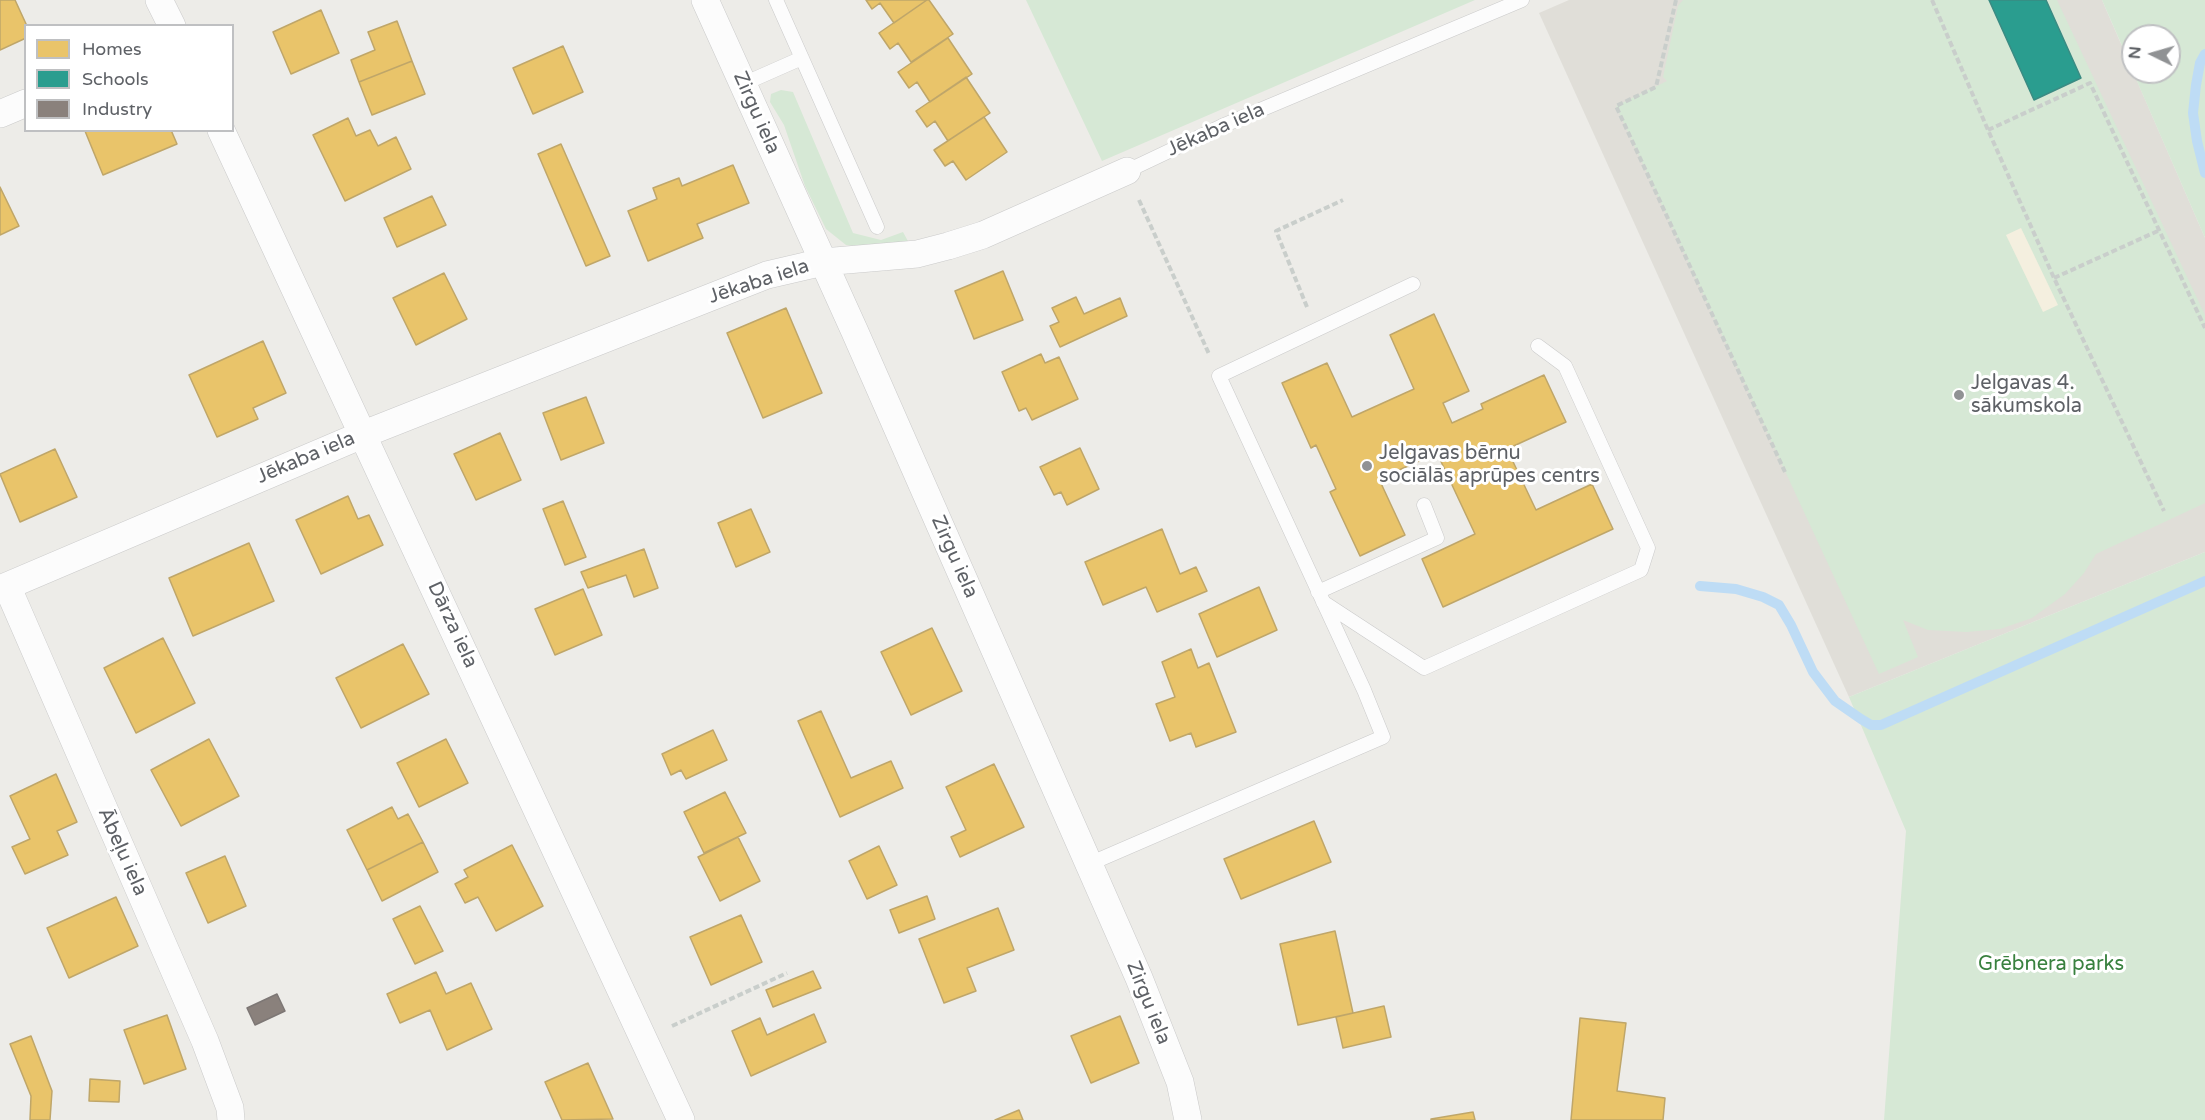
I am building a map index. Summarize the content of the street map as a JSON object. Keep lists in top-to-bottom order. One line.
{"streets":{"street":["Zirgu iela","Jēkaba iela","Dārza iela","Ābeļu iela"]},"crossings":[["Zirgu iela","Jēkaba iela"],["Jēkaba iela","Dārza iela"],["Jēkaba iela","Ābeļu iela"]],"parks":["Grēbnera parks"],"places":["Jelgavas 4. sākumskola","Jelgavas bērnu sociālās aprūpes centrs"],"legend":["Homes","Schools","Industry"],"north":"left"}
